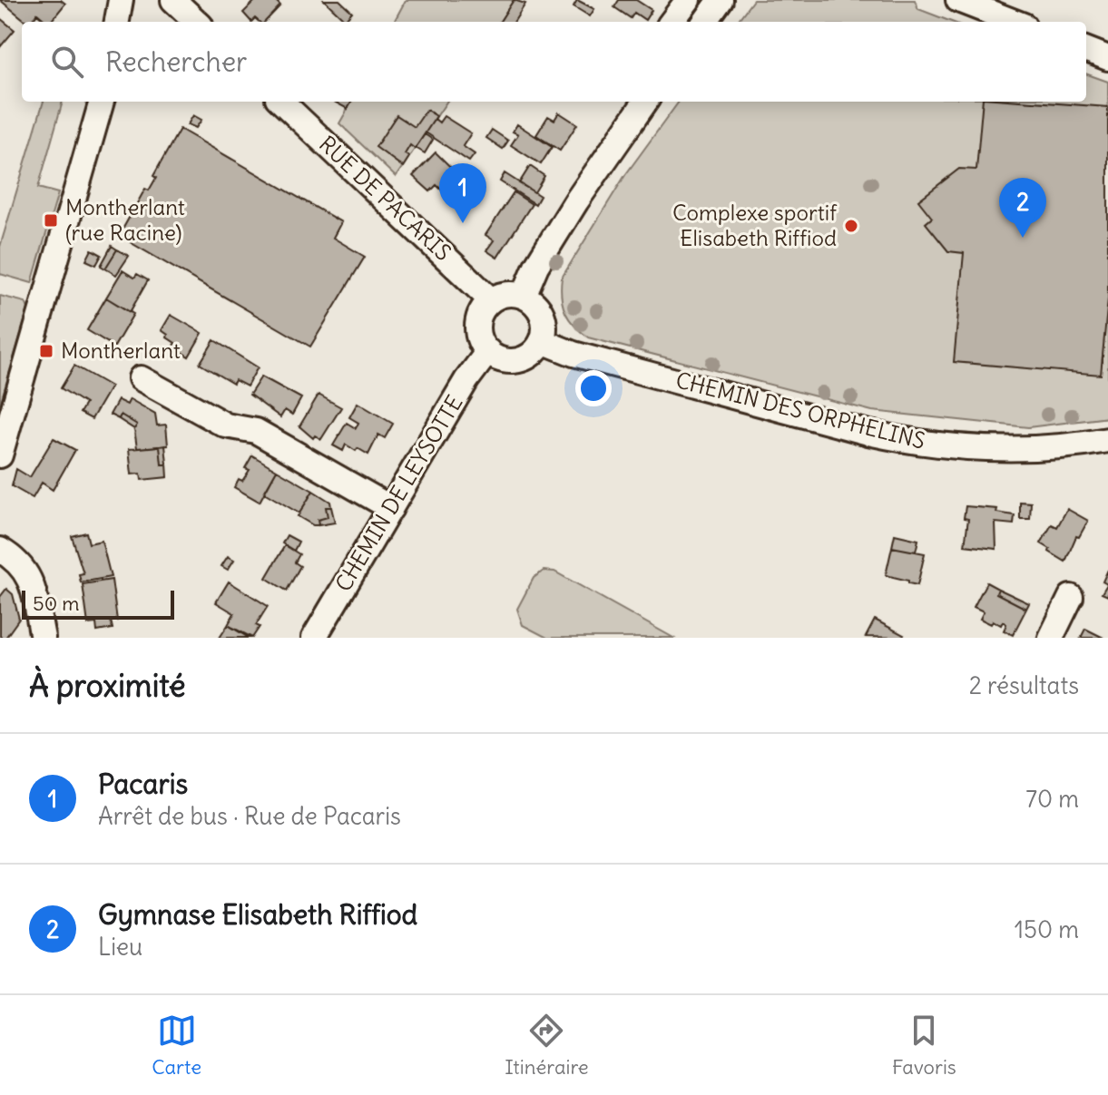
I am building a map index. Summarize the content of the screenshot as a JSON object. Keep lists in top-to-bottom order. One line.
{"streets":{"street":["RUE DE PACARIS","CHEMIN DES ORPHELINS","CHEMIN DE LEYSOTTE"]},"crossings":[["RUE DE PACARIS","CHEMIN DES ORPHELINS"],["RUE DE PACARIS","CHEMIN DE LEYSOTTE"],["CHEMIN DES ORPHELINS","CHEMIN DE LEYSOTTE"]],"places":{"transit":["Montherlant (rue Racine)","Montherlant"],"other":["Complexe sportif Elisabeth Riffiod"]},"scale_bar":"50 m","page":{"search":"Rechercher","pins":["1","2"],"scale":"50 m","heading":["À proximité","2 résultats"],"list":[{"mark":"1","name":"Pacaris","note":"Arrêt de bus · Rue de Pacaris","value":"70 m"},{"mark":"2","name":"Gymnase Elisabeth Riffiod","note":"Lieu","value":"150 m"}],"nav":["Carte","Itinéraire","Favoris"]}}
